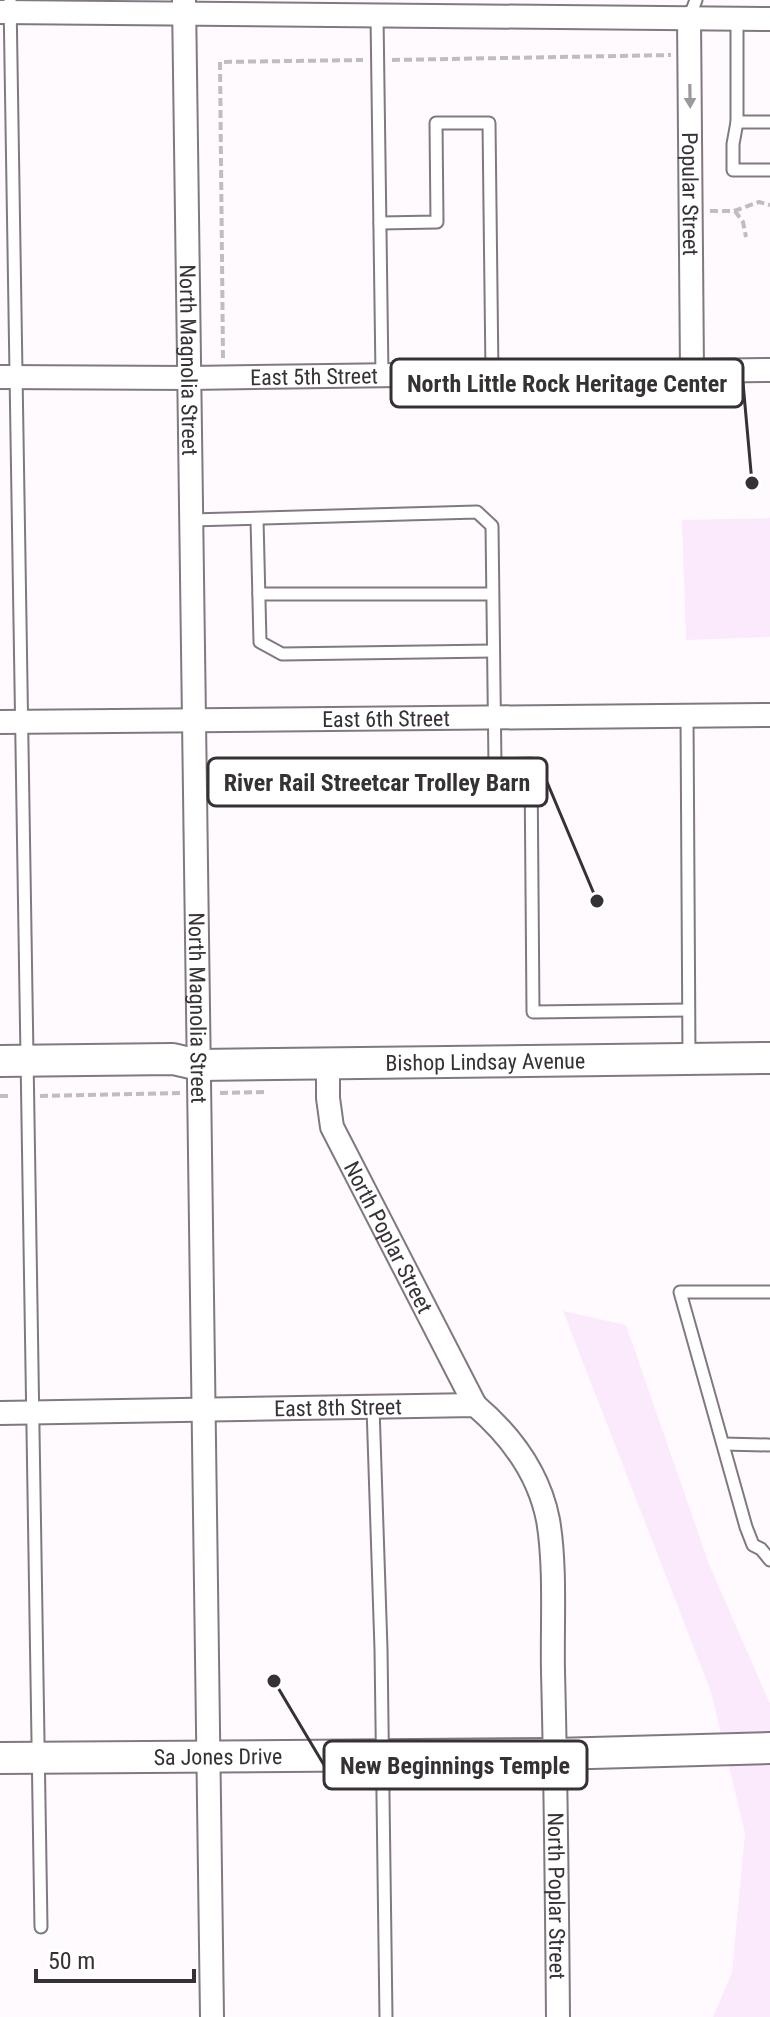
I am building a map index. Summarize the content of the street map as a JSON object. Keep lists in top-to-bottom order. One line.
{"streets":{"street":["Popular Street","North Magnolia Street","East 5th Street","East 6th Street","Bishop Lindsay Avenue","North Poplar Street","East 8th Street","Sa Jones Drive"]},"crossings":[["Popular Street","East 5th Street"],["North Magnolia Street","East 5th Street"],["North Magnolia Street","East 6th Street"],["North Magnolia Street","Bishop Lindsay Avenue"],["North Magnolia Street","East 8th Street"],["North Magnolia Street","Sa Jones Drive"],["Bishop Lindsay Avenue","North Poplar Street"],["North Poplar Street","East 8th Street"],["North Poplar Street","Sa Jones Drive"]],"one_way":["Popular Street"],"places":["North Little Rock Heritage Center","River Rail Streetcar Trolley Barn","New Beginnings Temple"],"scale_bar":"50 m"}
